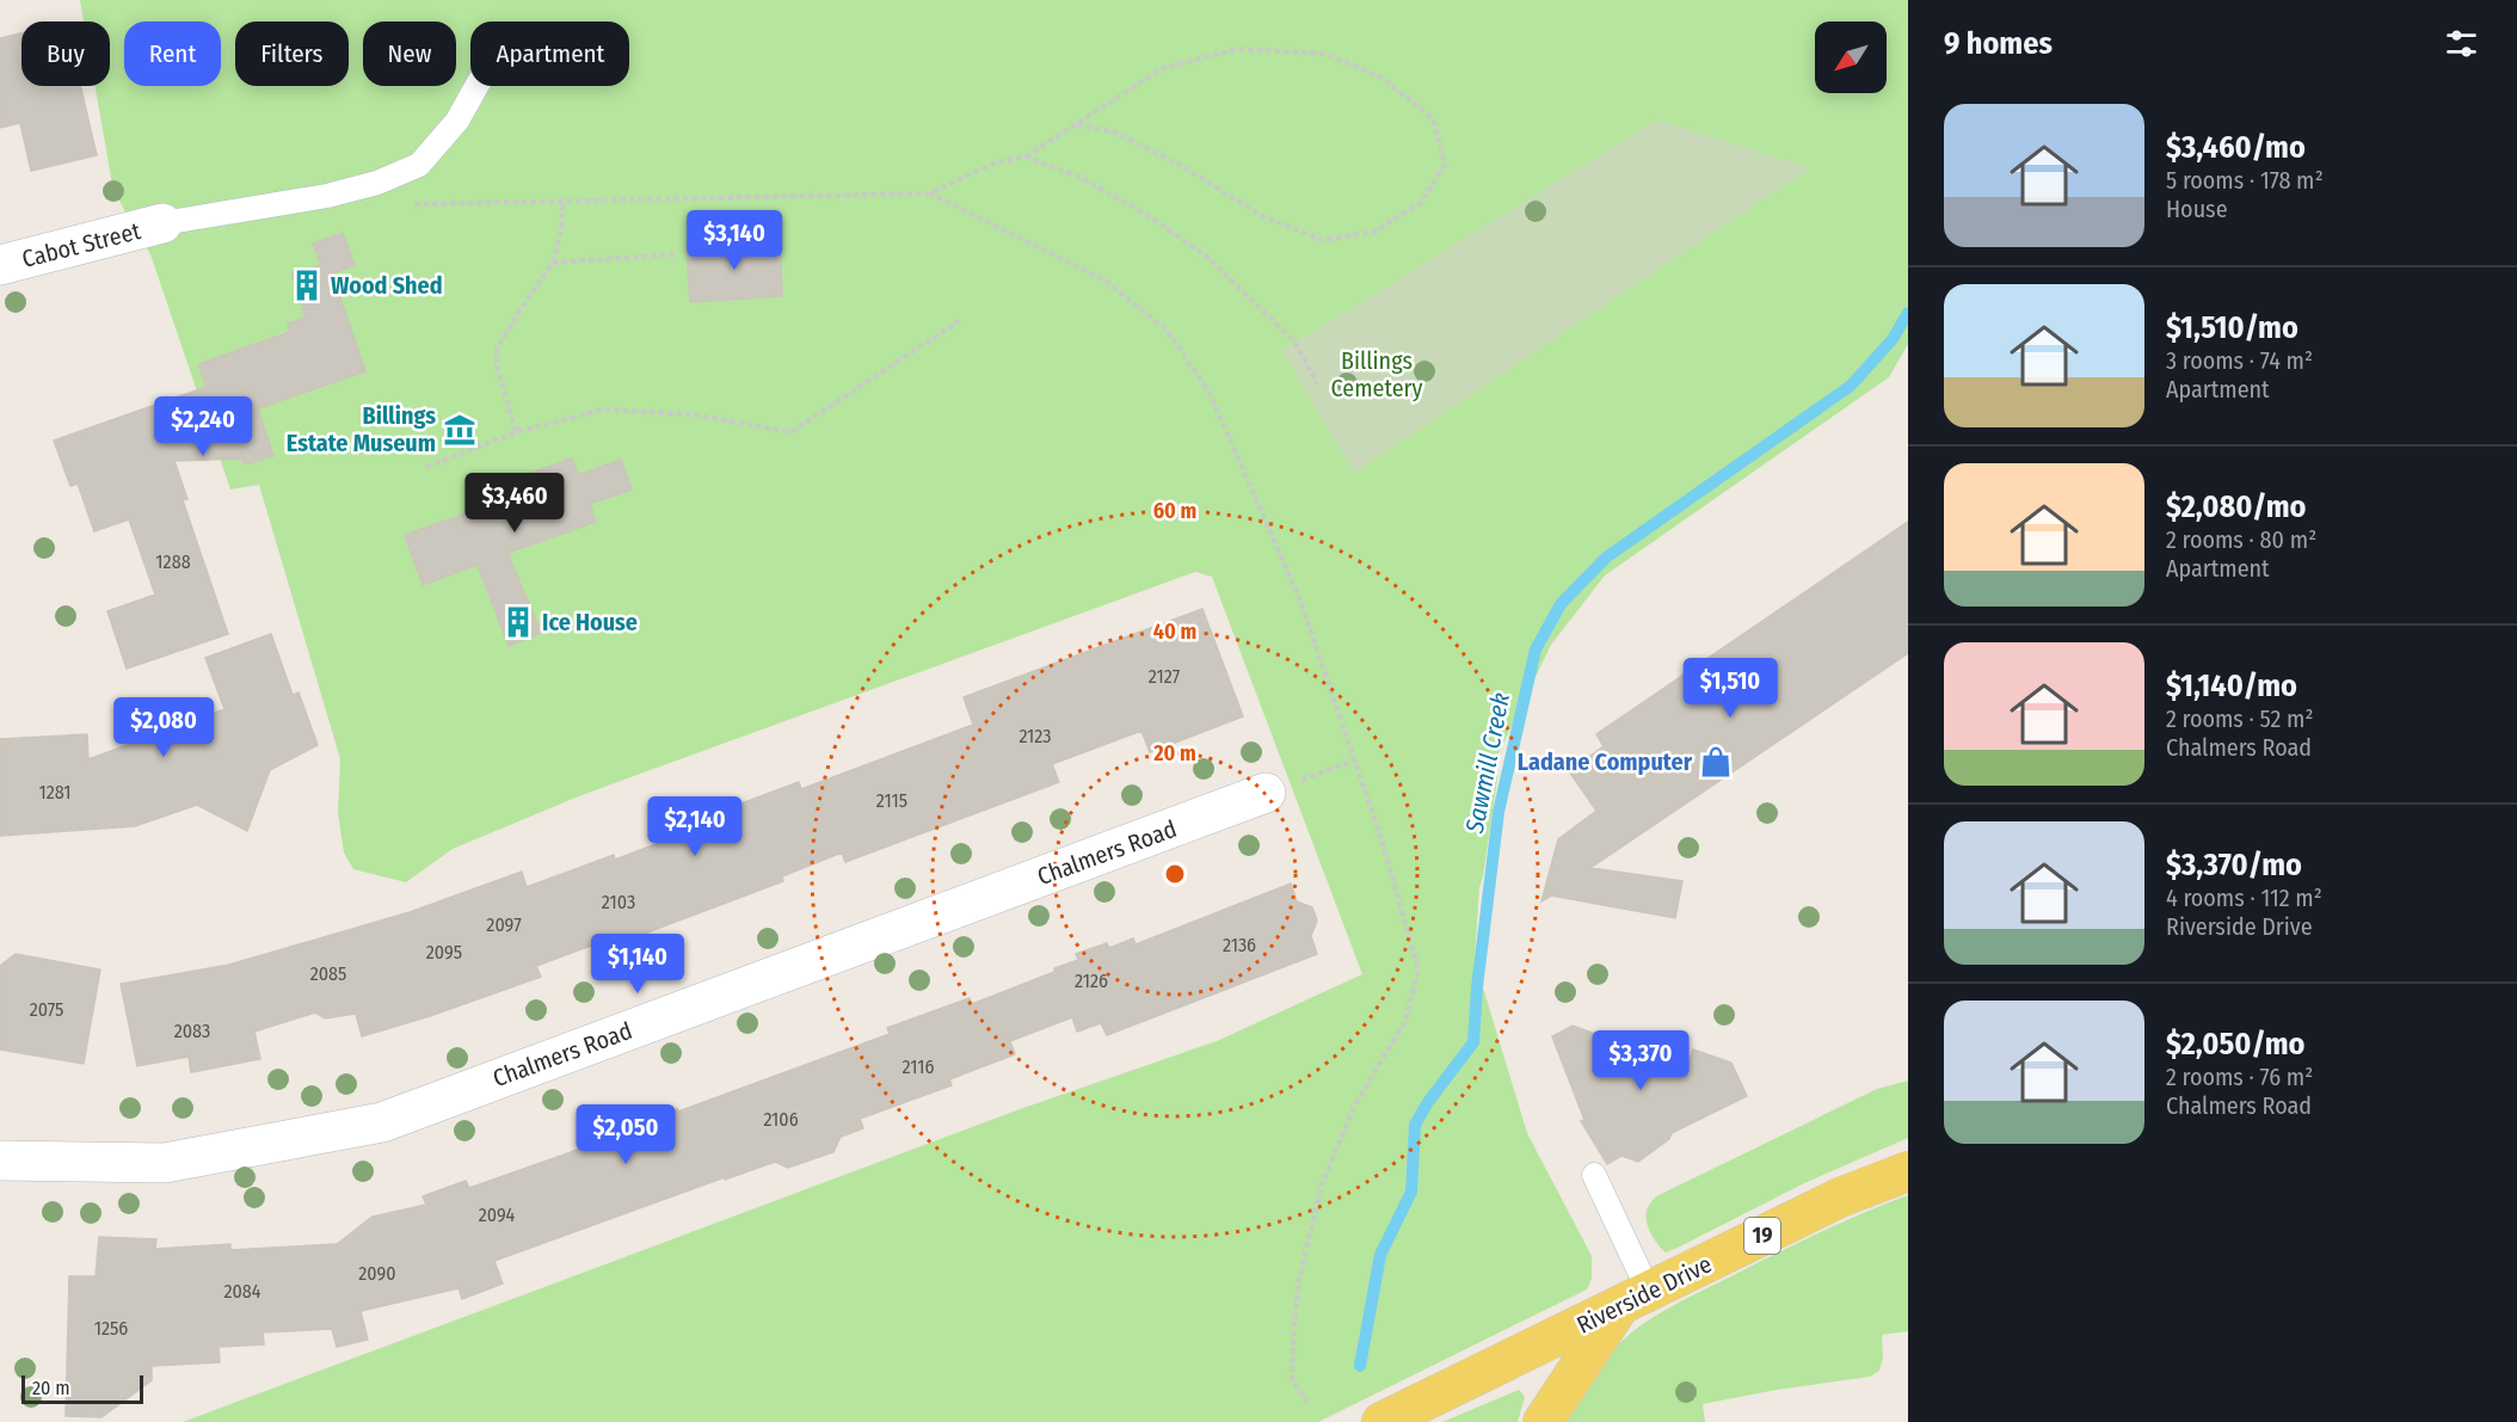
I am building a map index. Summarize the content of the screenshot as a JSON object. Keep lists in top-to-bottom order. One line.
{"streets":{"main road":["19","Riverside Drive"],"street":["Cabot Street","Chalmers Road"]},"water":["Sawmill Creek"],"parks":["Billings Cemetery"],"places":{"building":["Wood Shed","Ice House"],"museum":["Billings Estate Museum"],"shop":["Ladane Computer"]},"house_numbers":["1288","2127","2123","1281","2115","2103","2097","2136","2095","2085","2126","2075","2083","2116","2106","2094","2090","2084","1256"],"scale_bar":"20 m","north":"bottom left","page":{"heading":"9 homes","chip":["Buy","Rent","Filters","New","Apartment"],"list":[{"name":"$3,460/mo","note":"5 rooms · 178 m² · House"},{"name":"$1,510/mo","note":"3 rooms · 74 m² · Apartment"},{"name":"$2,080/mo","note":"2 rooms · 80 m² · Apartment"},{"name":"$1,140/mo","note":"2 rooms · 52 m² · Chalmers Road"},{"name":"$3,370/mo","note":"4 rooms · 112 m² · Riverside Drive"},{"name":"$2,050/mo","note":"2 rooms · 76 m² · Chalmers Road"}],"price":["$3,140","$2,240","$3,460","$1,510","$2,080","$2,140","$1,140","$3,370","$2,050"],"scale":"20 m"},"rings":["60 m","40 m","20 m"]}
